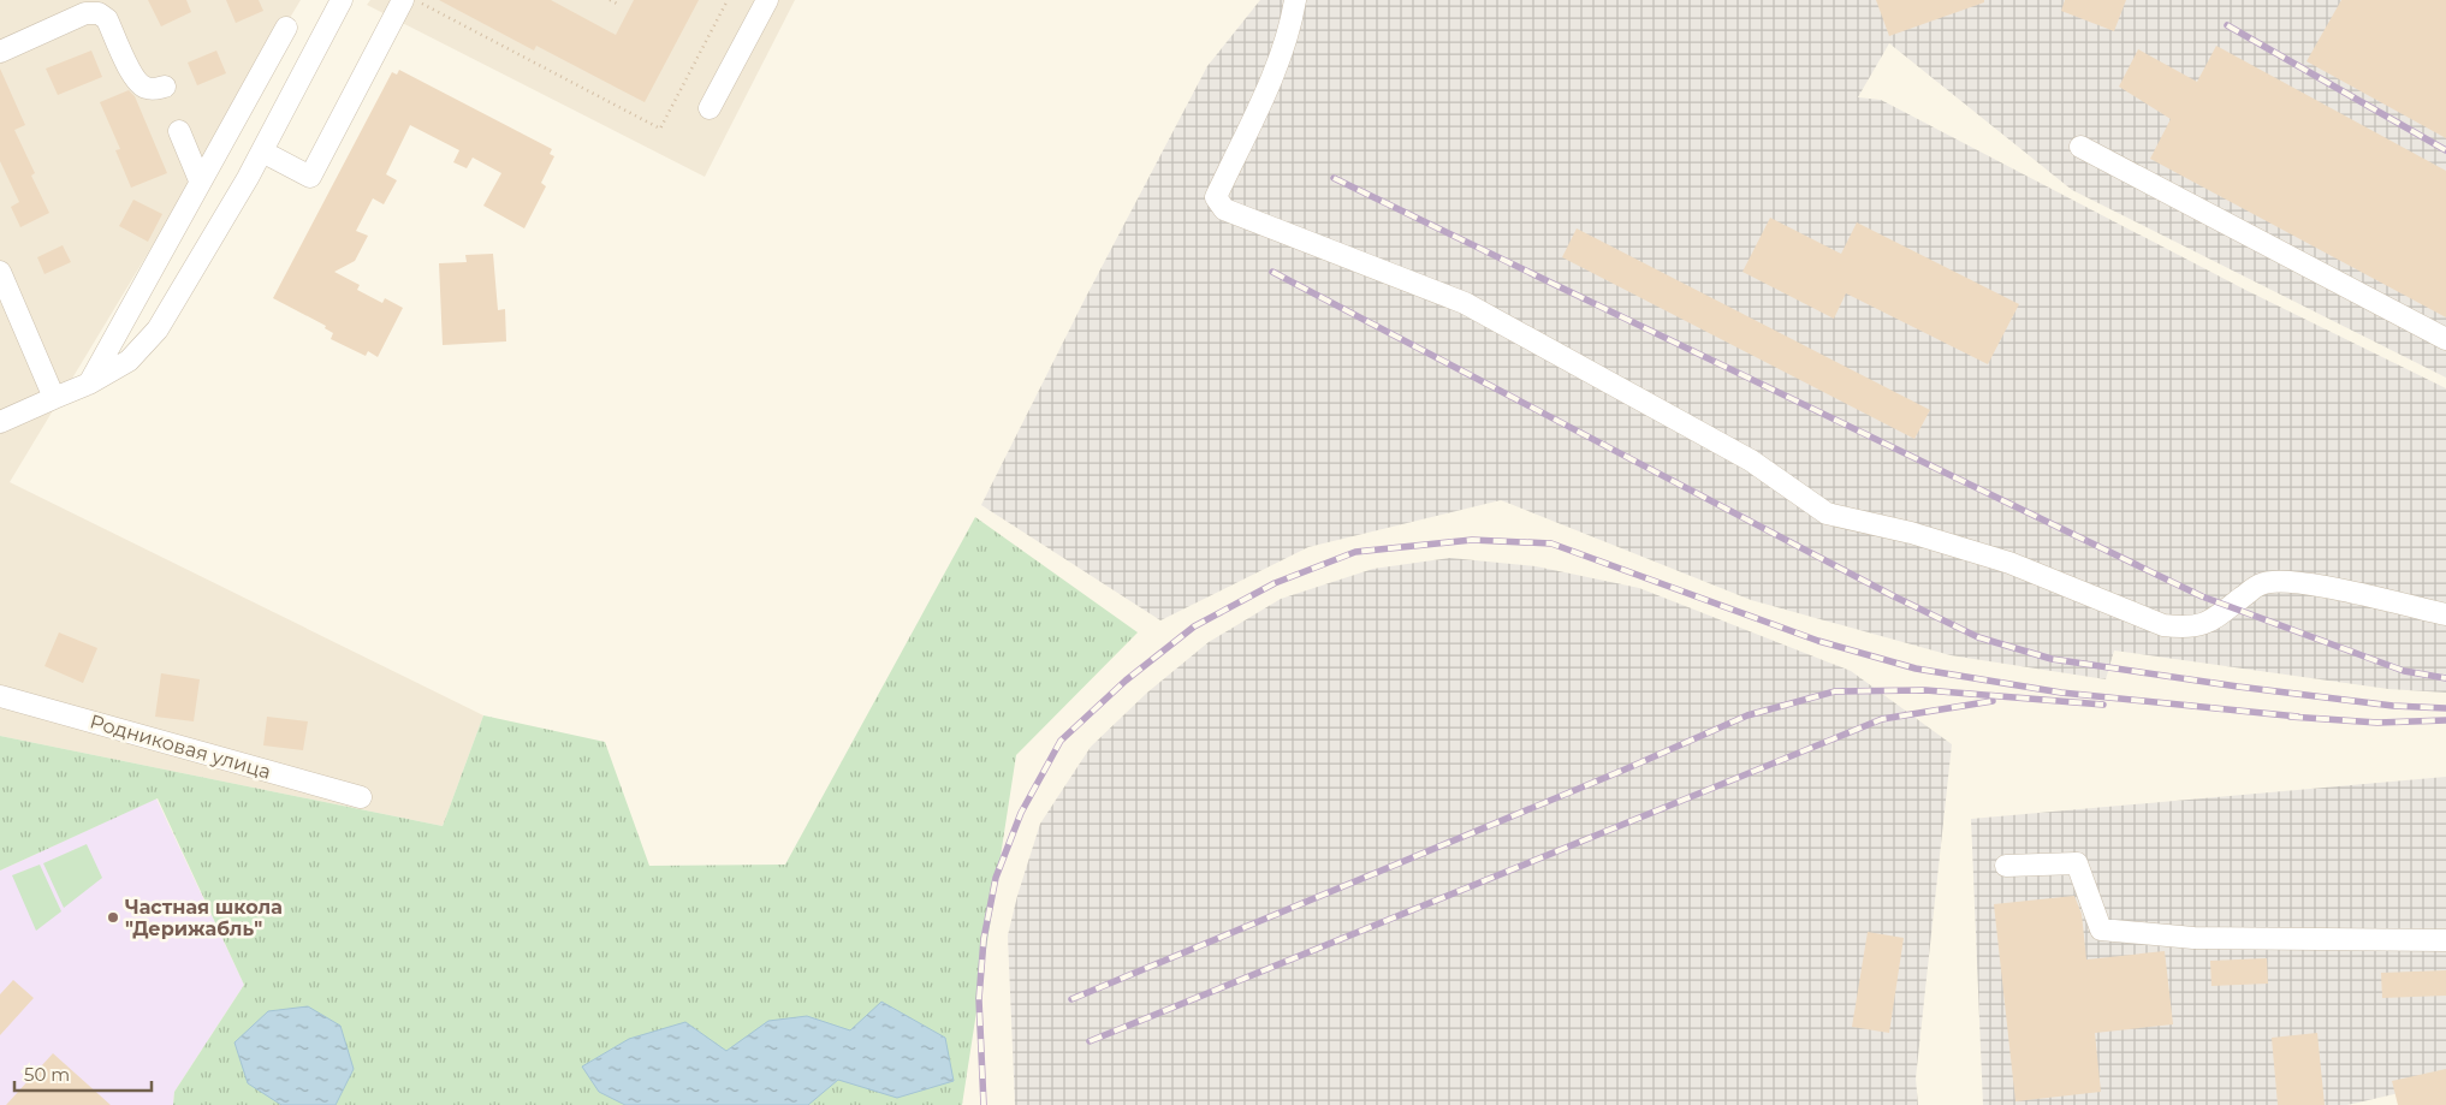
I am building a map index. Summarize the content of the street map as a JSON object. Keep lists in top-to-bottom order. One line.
{"streets":{"street":["Родниковая улица"]},"places":["Частная школа \"Дерижабль\""],"scale_bar":"50 m"}
